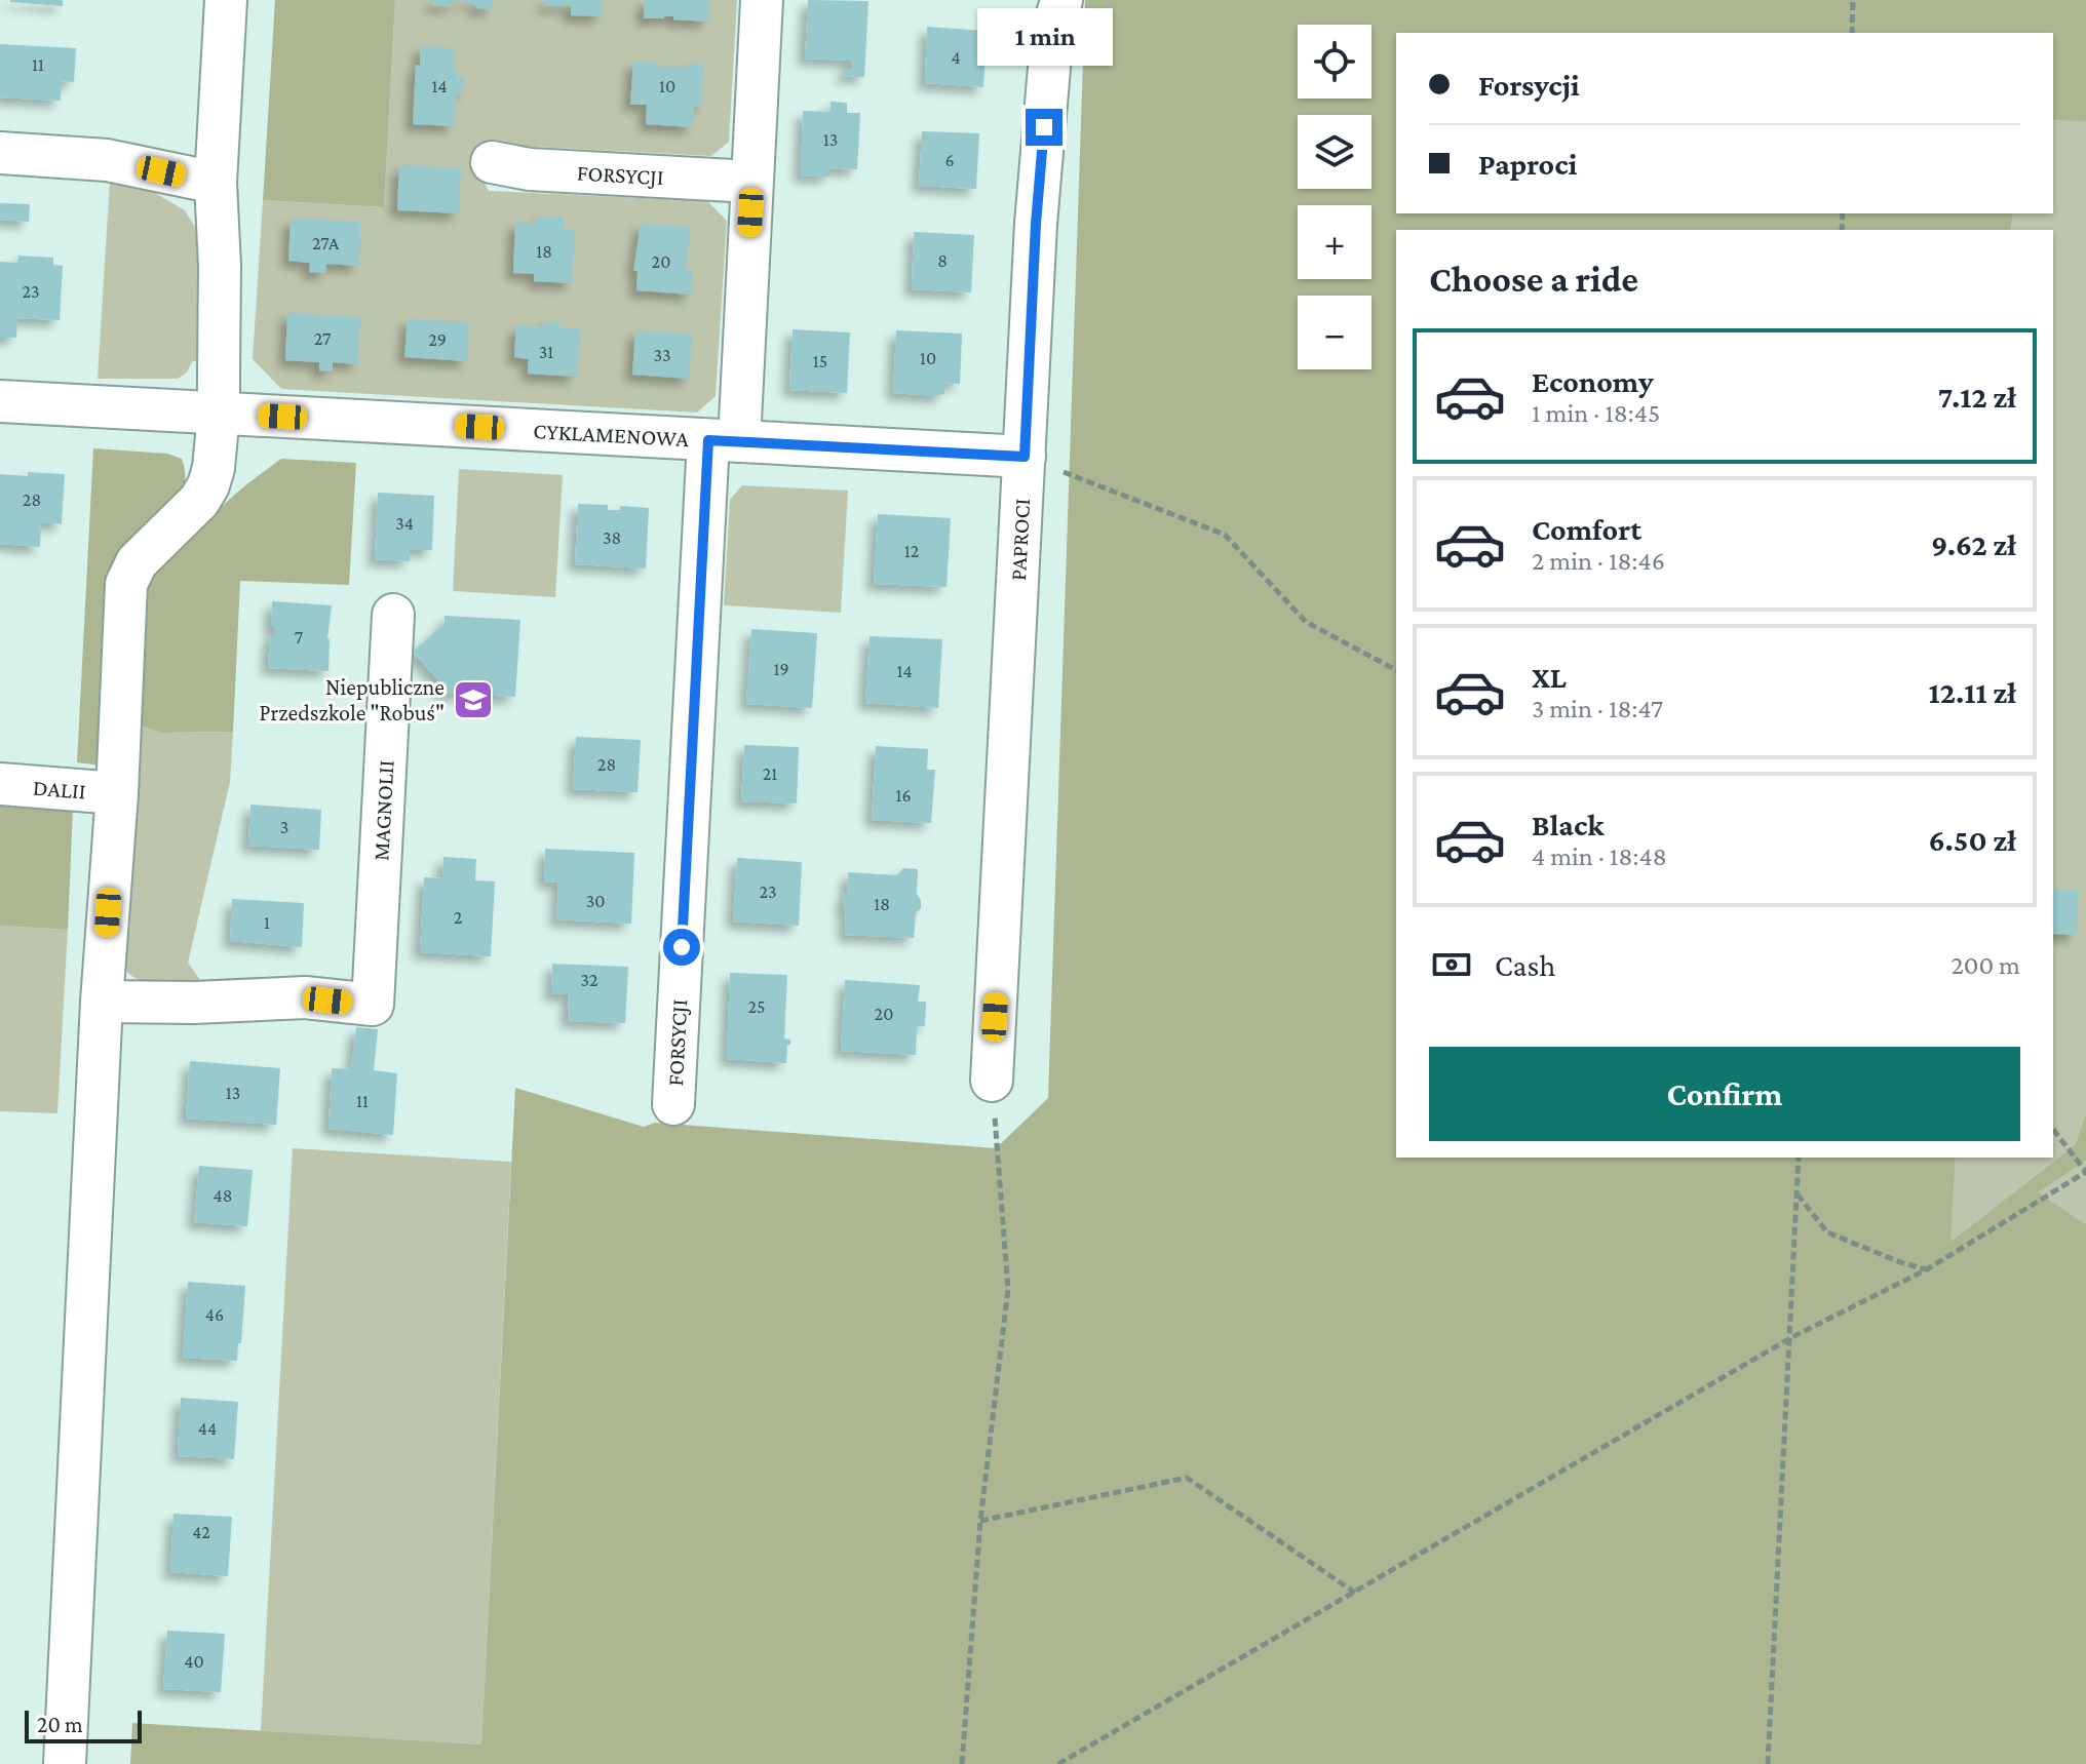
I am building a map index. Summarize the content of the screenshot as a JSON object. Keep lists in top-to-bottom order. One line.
{"streets":{"street":["FORSYCJI","CYKLAMENOWA","PAPROCI","DALII","MAGNOLII"]},"crossings":[["FORSYCJI","CYKLAMENOWA"],["CYKLAMENOWA","PAPROCI"]],"places":{"school or university":["Niepubliczne Przedszkole \"Robuś\""]},"house_numbers":["4","11","14","10","13","6","27A","18","8","20","23","27","29","31","33","10","15","28","34","38","12","7","19","14","28","21","16","3","23","30","18","2","1","32","25","20","13","11","48","46","44","42","40"],"scale_bar":"20 m","page":{"bubble":"1 min","map_buttons":["+","−"],"banner":["Forsycji","Paproci"],"heading":"Choose a ride","list":[{"name":"Economy","note":"1 min · 18:45","value":"7.12 zł"},{"name":"Comfort","note":"2 min · 18:46","value":"9.62 zł"},{"name":"XL","note":"3 min · 18:47","value":"12.11 zł"},{"name":"Black","note":"4 min · 18:48","value":"6.50 zł"}],"pay":["Cash","200 m"],"buttons":"Confirm","scale":"20 m"}}
